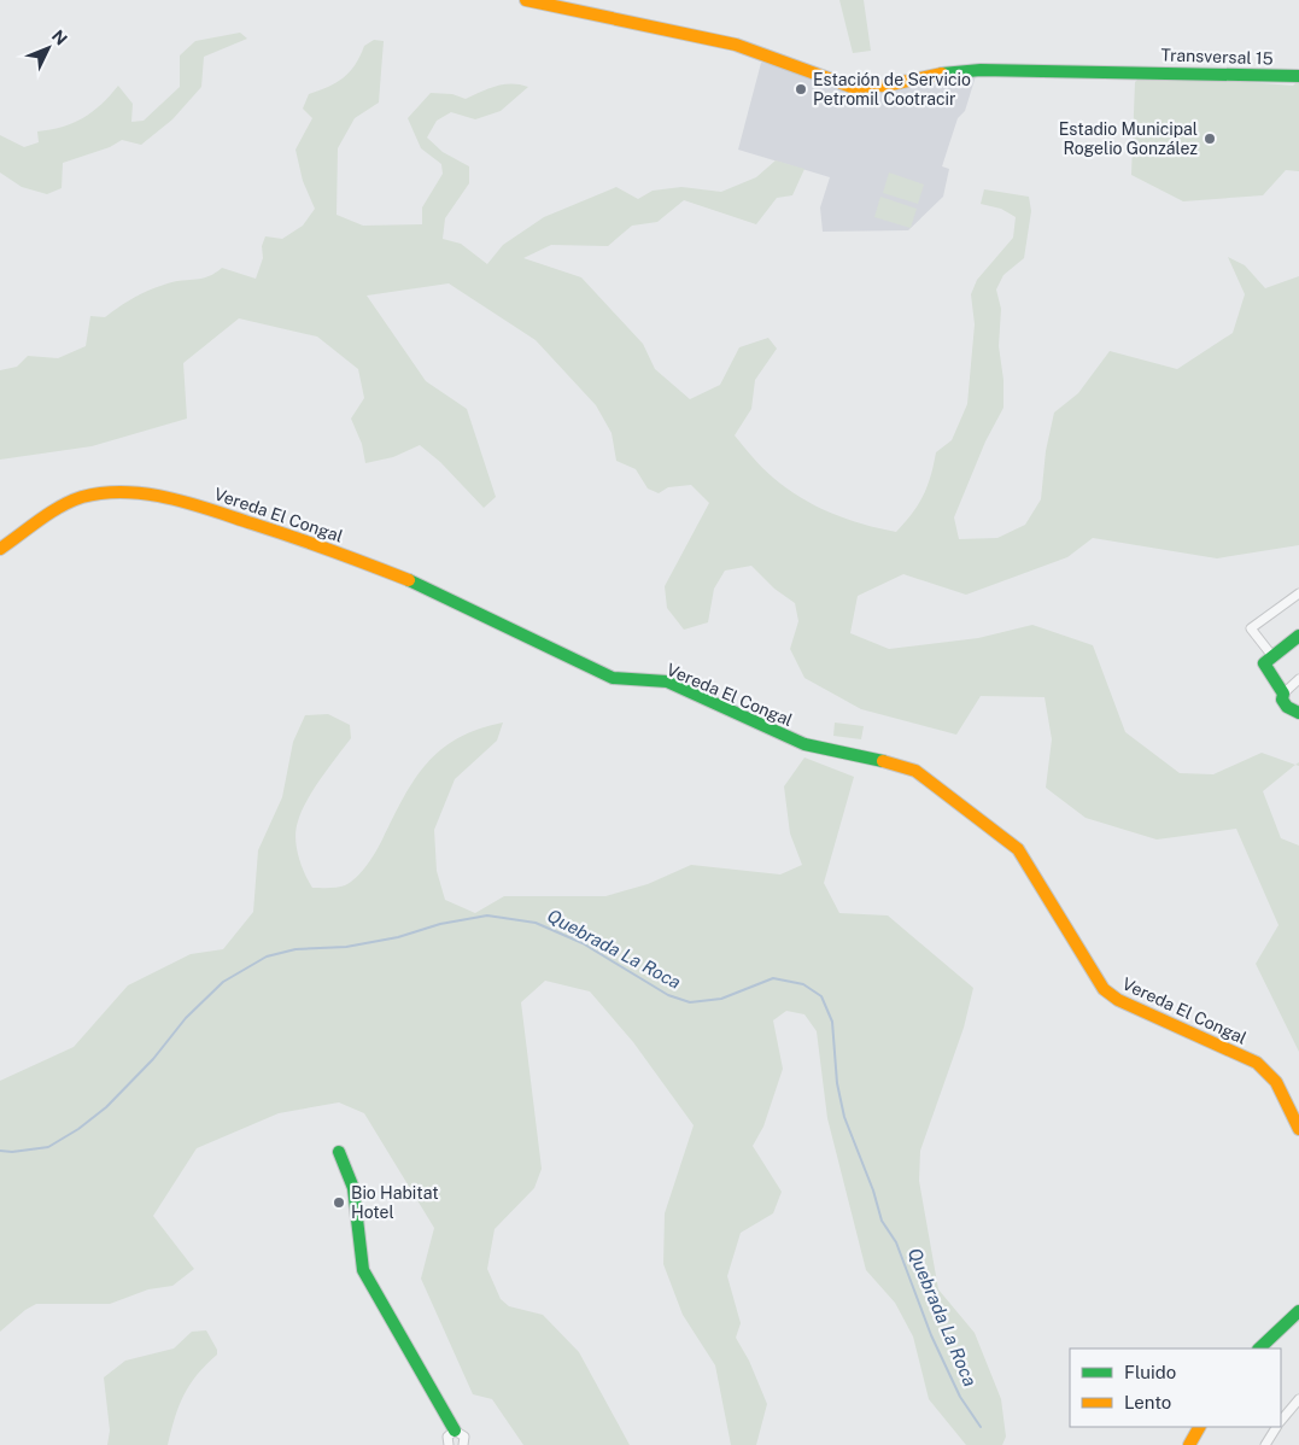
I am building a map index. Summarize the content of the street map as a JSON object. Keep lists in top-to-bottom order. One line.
{"streets":{"street":["Transversal 15","Vereda El Congal"]},"water":["Quebrada La Roca"],"places":["Estación de Servicio Petromil Cootracir","Estadio Municipal Rogelio González","Bio Habitat Hotel"],"legend":["Fluido","Lento"],"north":"top right"}
